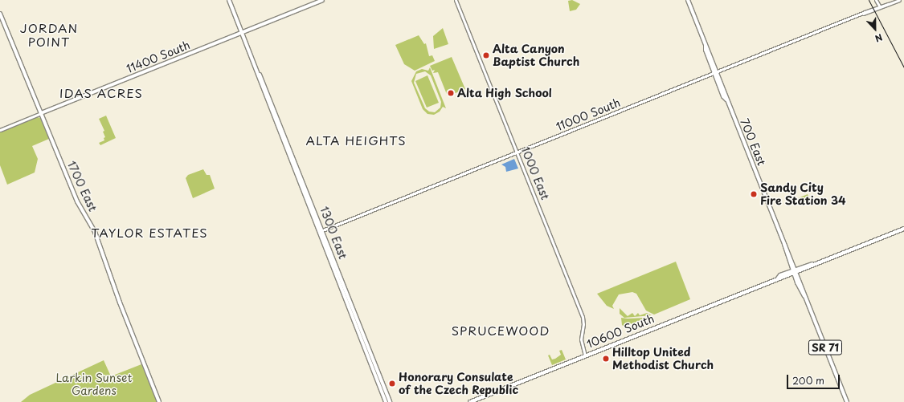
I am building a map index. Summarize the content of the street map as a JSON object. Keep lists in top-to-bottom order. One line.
{"streets":{"main road":["11400 South","700 East","1700 East","1300 East","10600 South","SR 71"],"street":["11000 South","1000 East"]},"crossings":[["11400 South","1700 East"],["11400 South","1300 East"],["11000 South","700 East"],["11000 South","1000 East"],["11000 South","1300 East"],["700 East","10600 South"],["1000 East","10600 South"]],"districts":["JORDAN POINT","IDAS ACRES","ALTA HEIGHTS","TAYLOR ESTATES","SPRUCEWOOD"],"parks":["Larkin Sunset Gardens"],"places":["Alta Canyon Baptist Church","Alta High School","Sandy City Fire Station 34","Hilltop United Methodist Church","Honorary Consulate of the Czech Republic"],"scale_bar":"200 m","north":"bottom"}
